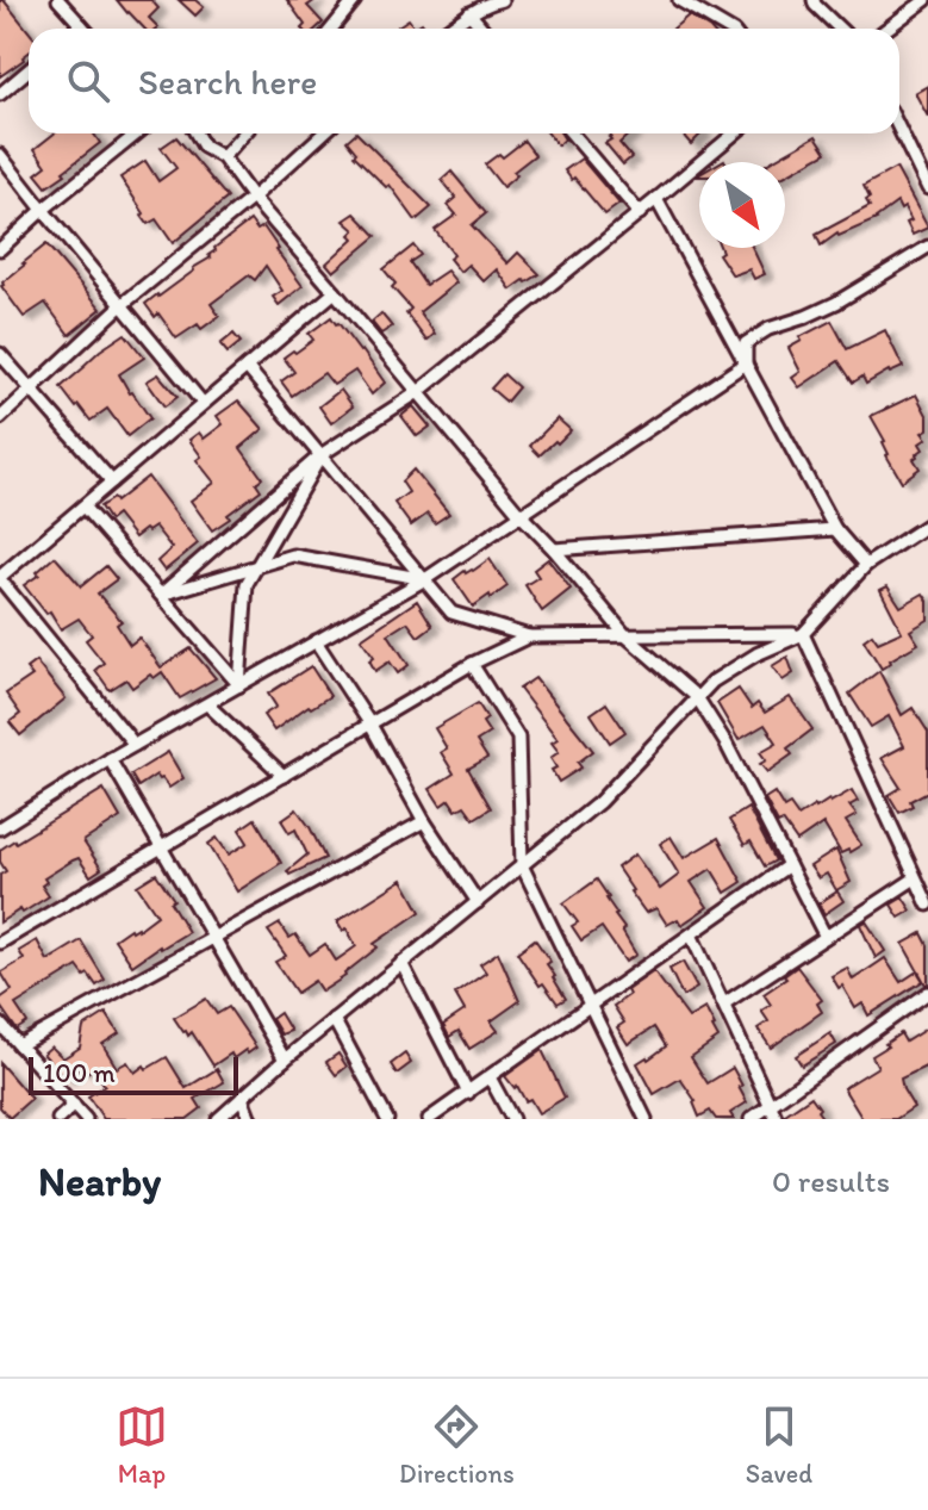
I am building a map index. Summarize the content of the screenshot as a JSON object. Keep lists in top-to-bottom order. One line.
{"scale_bar":"100 m","north":"bottom right","page":{"search":"Search here","scale":"100 m","heading":["Nearby","0 results"],"nav":["Map","Directions","Saved"]}}
